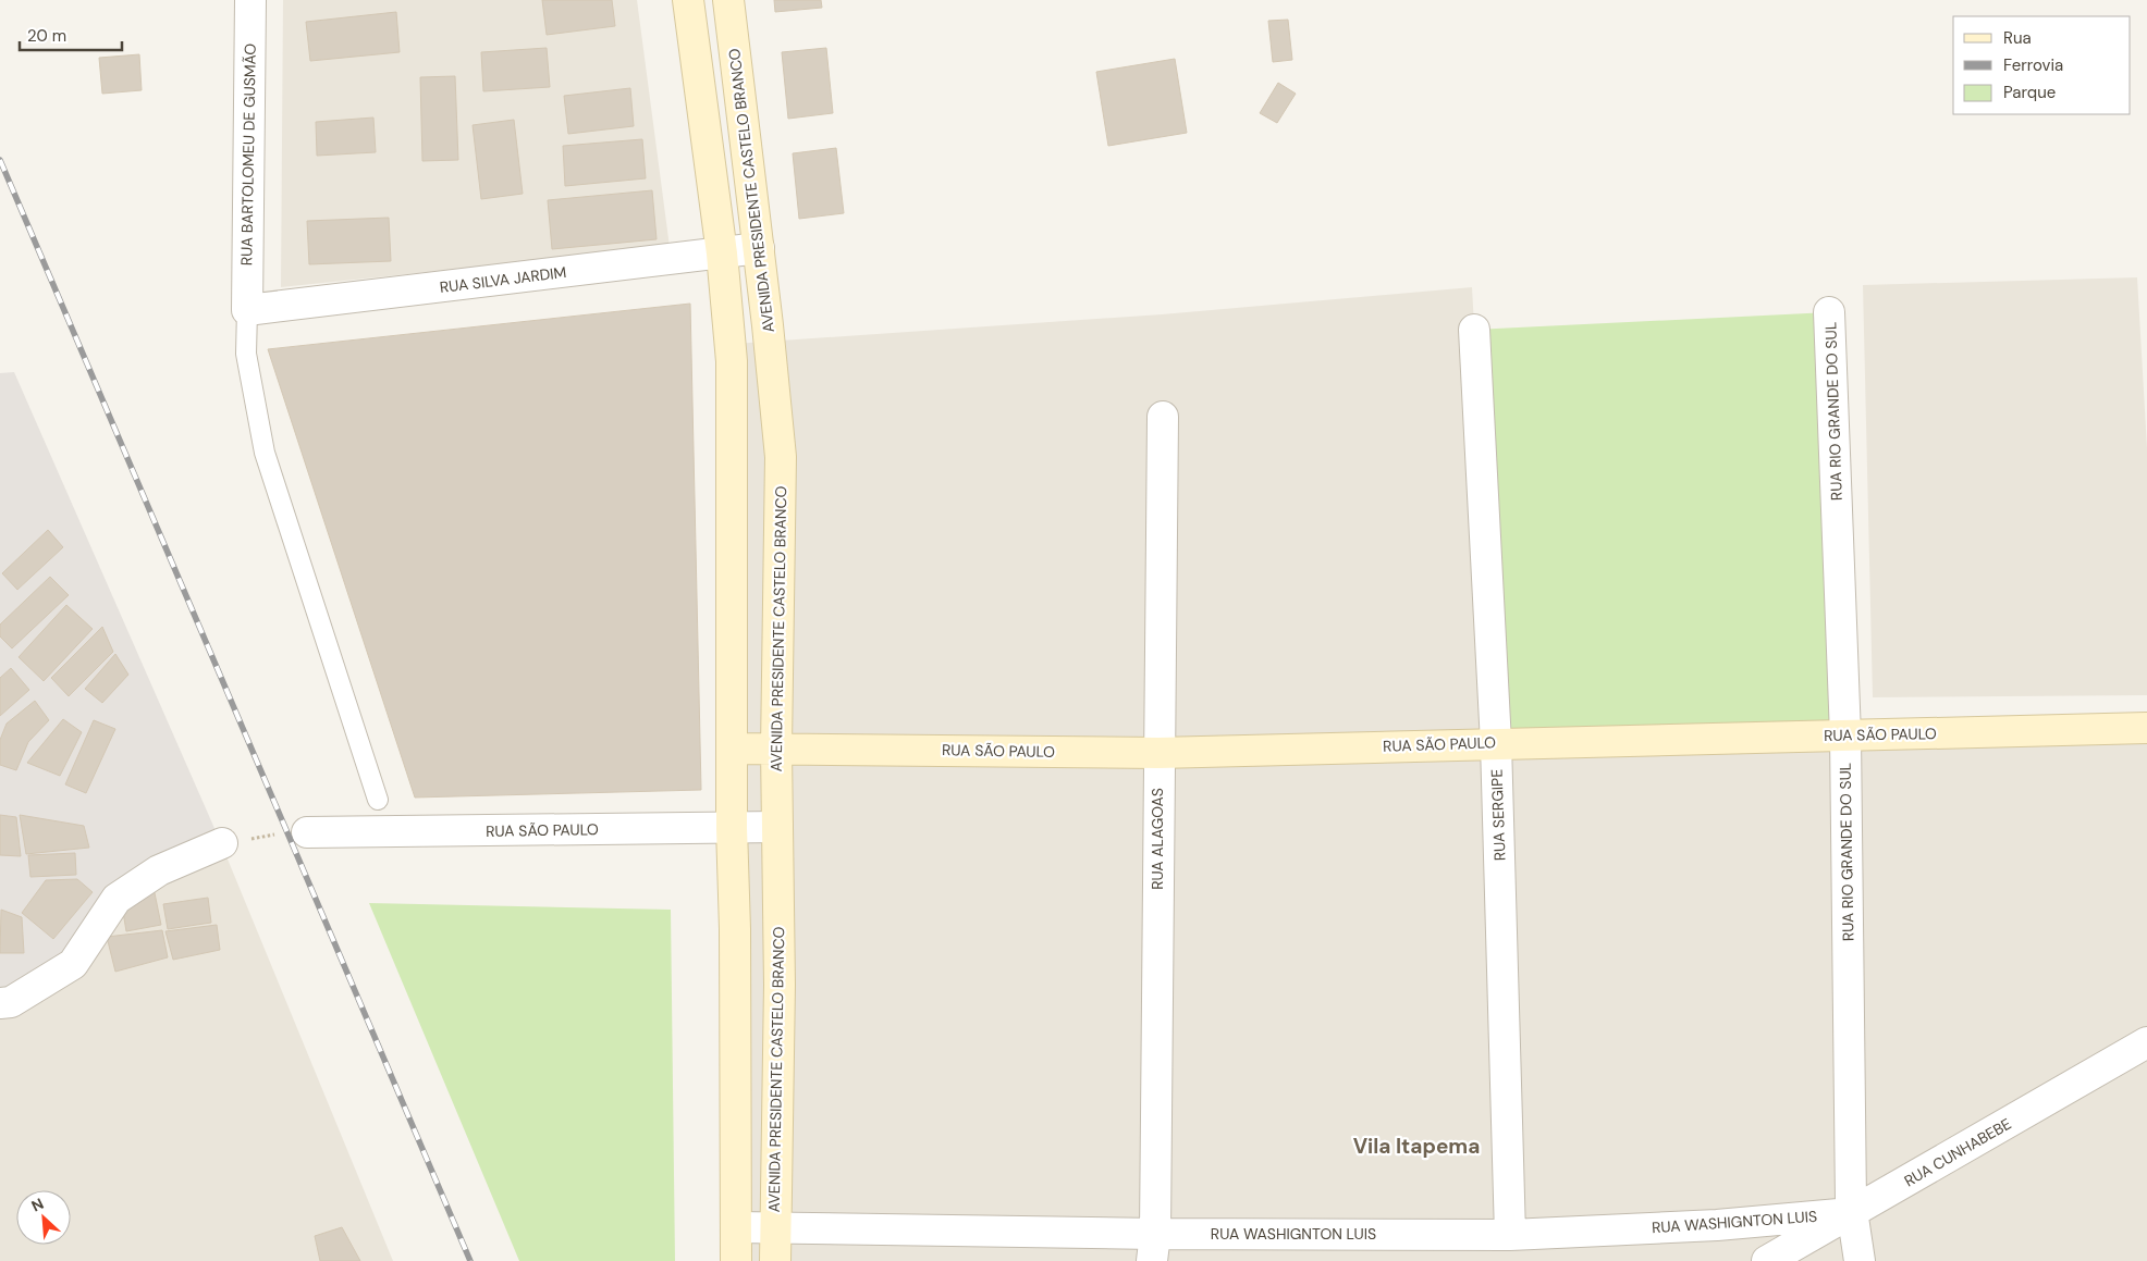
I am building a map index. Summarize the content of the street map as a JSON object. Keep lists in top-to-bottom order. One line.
{"streets":{"street":["RUA BARTOLOMEU DE GUSMÃO","AVENIDA PRESIDENTE CASTELO BRANCO","RUA SILVA JARDIM","RUA RIO GRANDE DO SUL","RUA SÃO PAULO","RUA SERGIPE","RUA ALAGOAS","RUA CUNHABEBE","RUA WASHIGNTON LUIS"]},"crossings":[["RUA BARTOLOMEU DE GUSMÃO","RUA SILVA JARDIM"],["AVENIDA PRESIDENTE CASTELO BRANCO","RUA SILVA JARDIM"],["AVENIDA PRESIDENTE CASTELO BRANCO","RUA SÃO PAULO"],["AVENIDA PRESIDENTE CASTELO BRANCO","RUA WASHIGNTON LUIS"],["RUA RIO GRANDE DO SUL","RUA SÃO PAULO"],["RUA RIO GRANDE DO SUL","RUA CUNHABEBE"],["RUA RIO GRANDE DO SUL","RUA WASHIGNTON LUIS"],["RUA SÃO PAULO","RUA SERGIPE"],["RUA SÃO PAULO","RUA ALAGOAS"],["RUA SERGIPE","RUA WASHIGNTON LUIS"],["RUA ALAGOAS","RUA WASHIGNTON LUIS"],["RUA CUNHABEBE","RUA WASHIGNTON LUIS"]],"districts":["Vila Itapema"],"legend":["Rua","Ferrovia","Parque"],"scale_bar":"20 m","north":"top left"}
